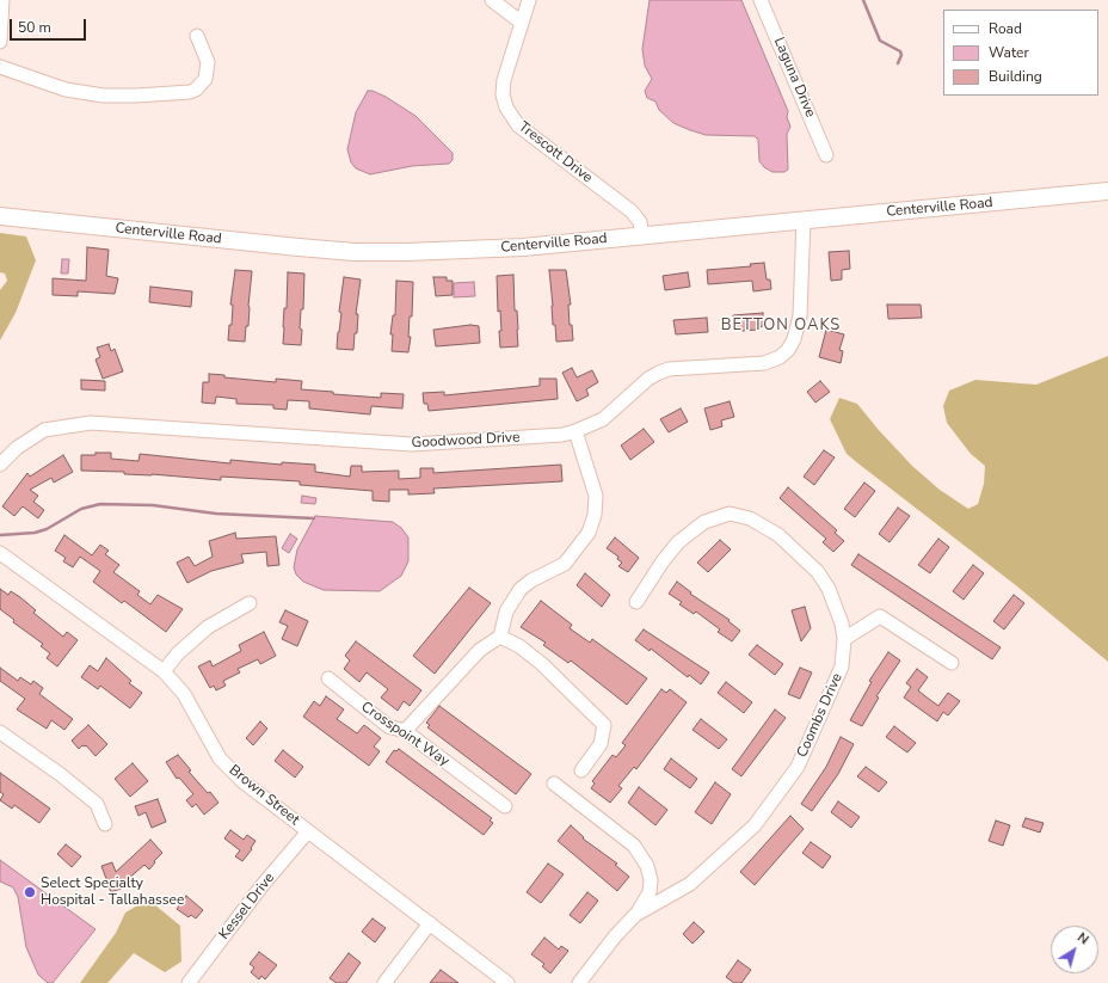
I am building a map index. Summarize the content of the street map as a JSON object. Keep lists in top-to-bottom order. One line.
{"streets":{"main road":["Centerville Road"],"street":["Laguna Drive","Trescott Drive","Goodwood Drive","Coombs Drive","Crosspoint Way","Brown Street","Kessel Drive"]},"crossings":[["Trescott Drive","Centerville Road"],["Centerville Road","Goodwood Drive"],["Brown Street","Kessel Drive"]],"districts":["BETTON OAKS"],"places":["Select Specialty Hospital - Tallahassee"],"legend":["Road","Water","Building"],"scale_bar":"50 m","north":"top right"}
